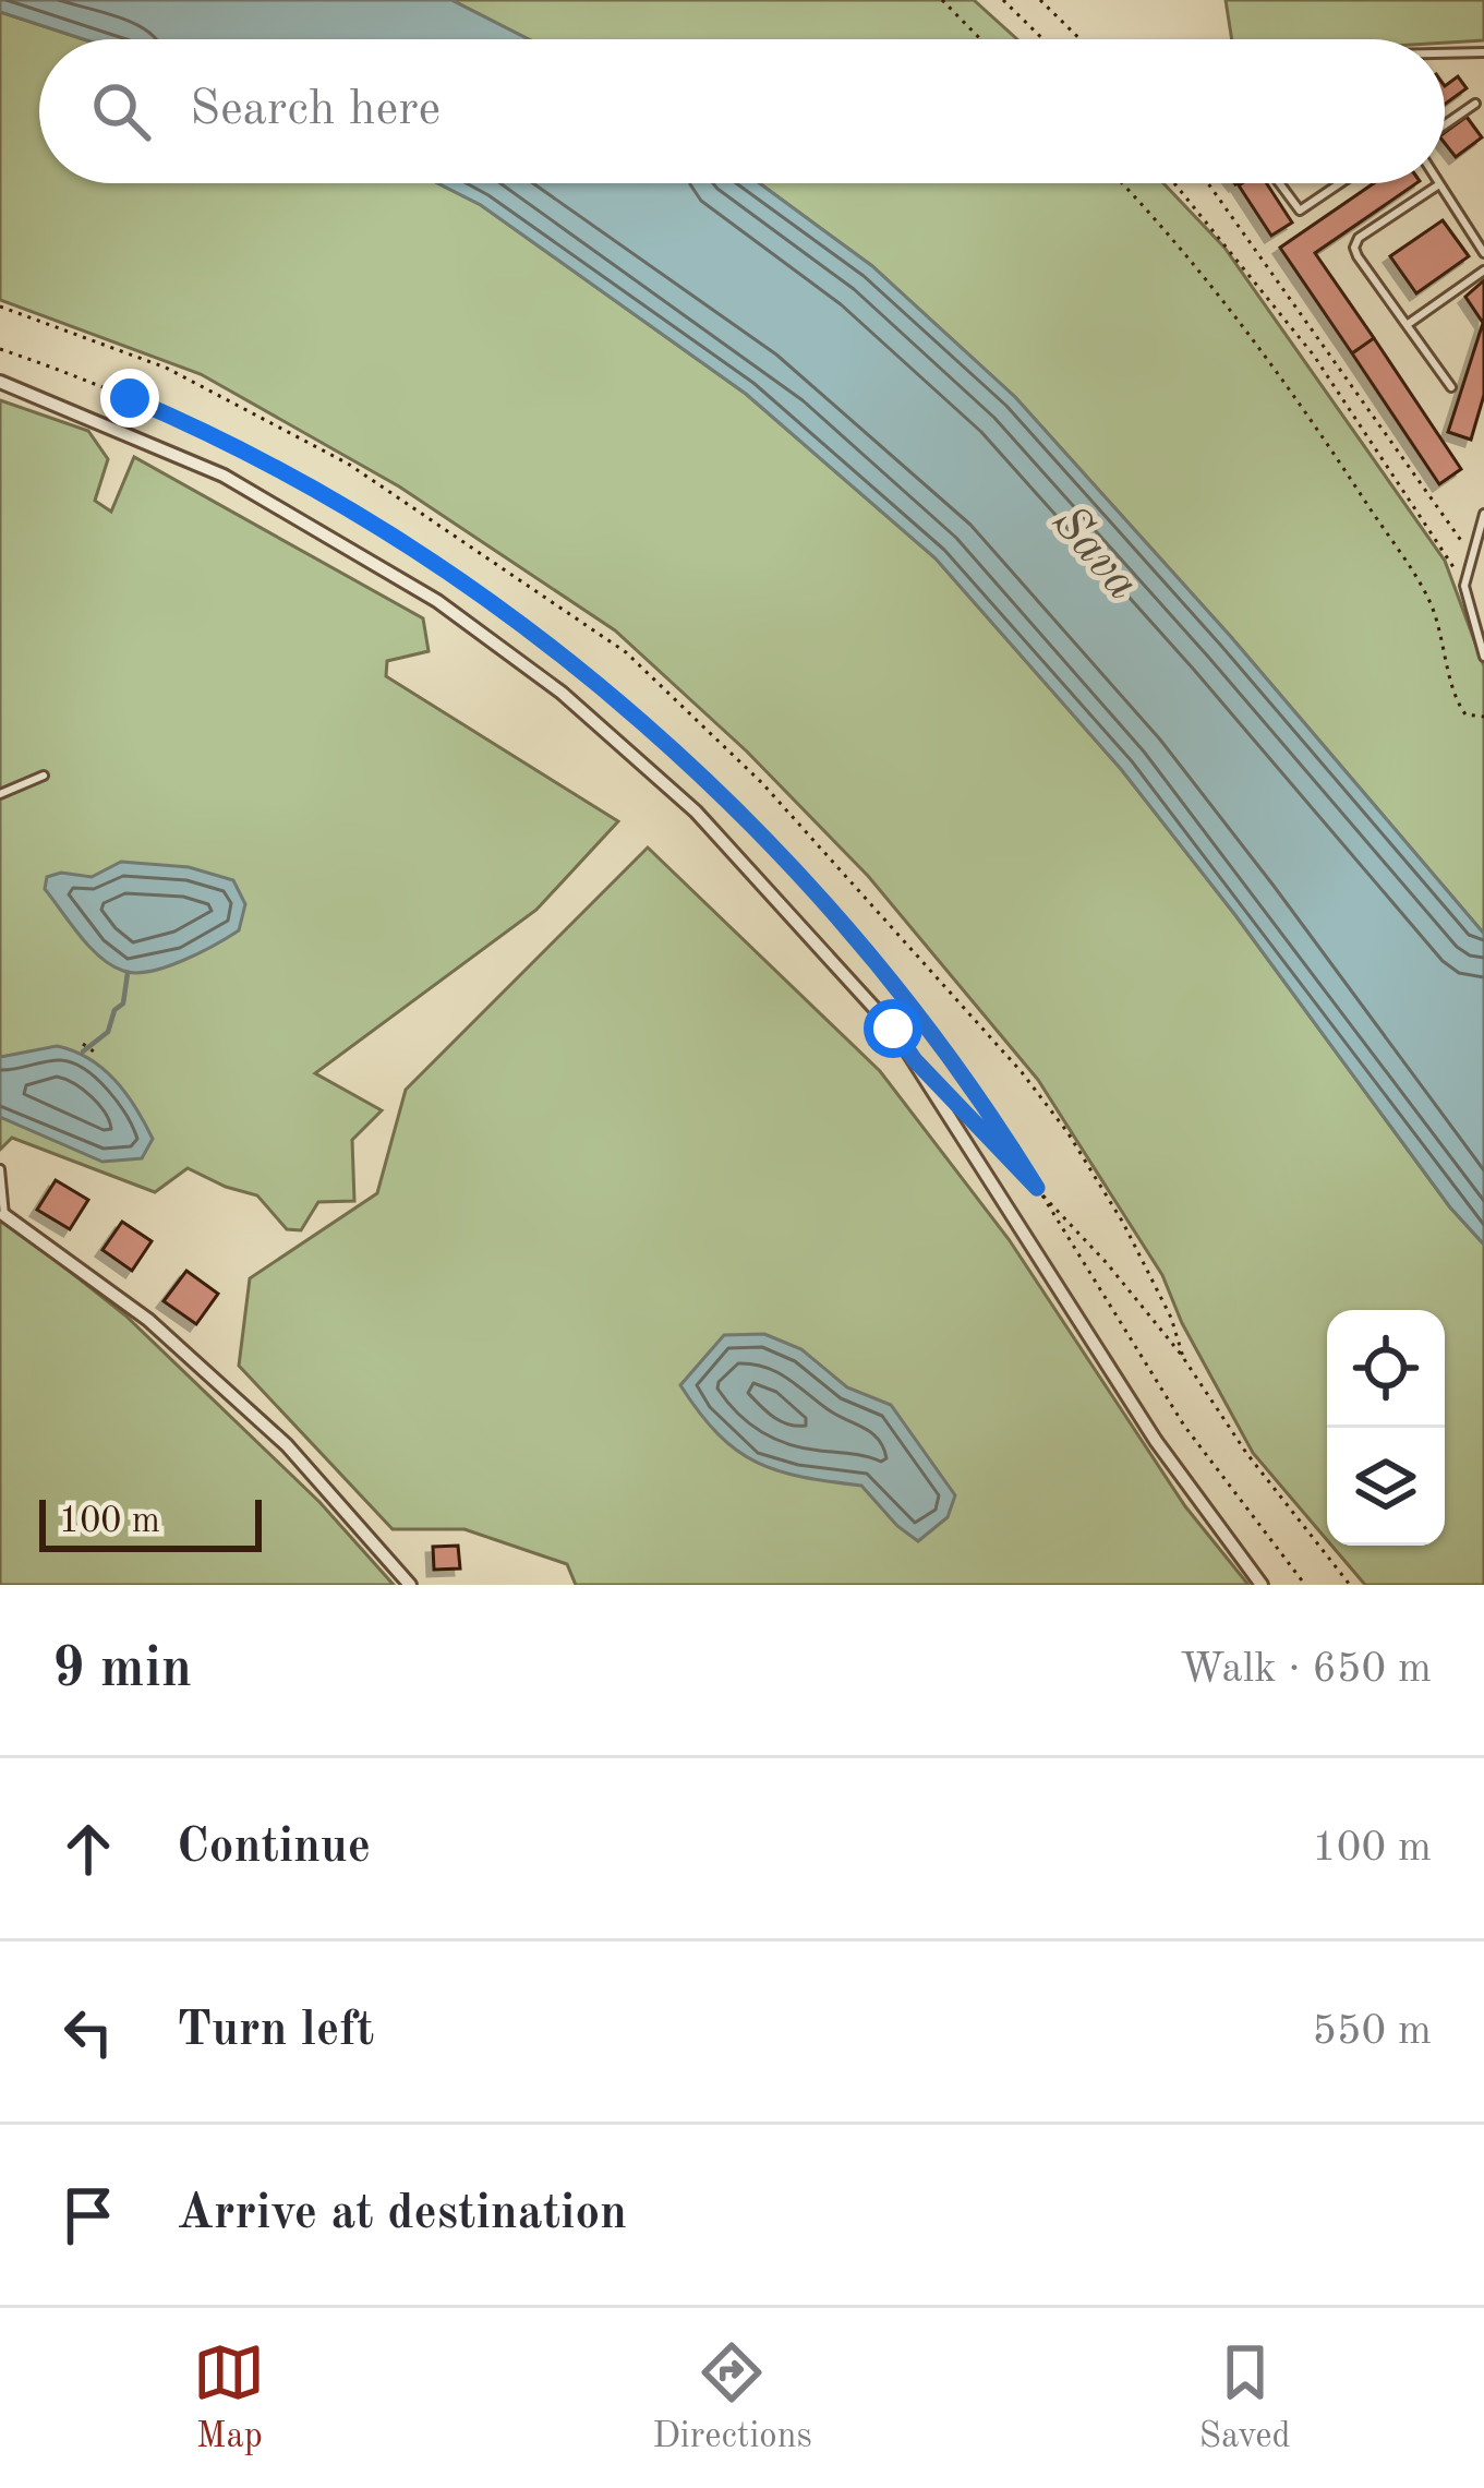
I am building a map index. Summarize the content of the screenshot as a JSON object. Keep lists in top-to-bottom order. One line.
{"water":["Sava"],"scale_bar":"100 m","page":{"search":"Search here","scale":"100 m","heading":["9 min","Walk · 650 m"],"list":[["Continue","100 m"],["Turn left","550 m"],"Arrive at destination"],"nav":["Map","Directions","Saved"]}}
